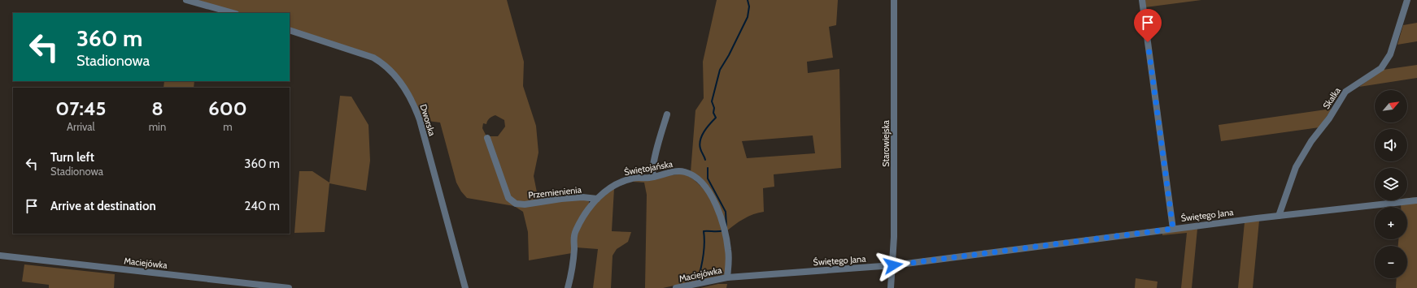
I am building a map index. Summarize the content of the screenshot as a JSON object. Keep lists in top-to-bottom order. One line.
{"streets":{"street":["Skałka","Dworska","Starowiejska","Świętojańska","Przemienienia","Świętego Jana","Maciejówka"]},"crossings":[["Skałka","Świętego Jana"],["Starowiejska","Świętego Jana"],["Świętojańska","Przemienienia"],["Świętojańska","Świętego Jana"],["Świętojańska","Maciejówka"],["Świętego Jana","Maciejówka"]],"north":"top right","page":{"turn":["360 m","Stadionowa"],"eta":["07:45","Arrival","8","min","600","m"],"map_buttons":["+","−"],"list":[{"name":"Turn left","note":"Stadionowa","value":"360 m"},{"name":"Arrive at destination","value":"240 m"}]}}
